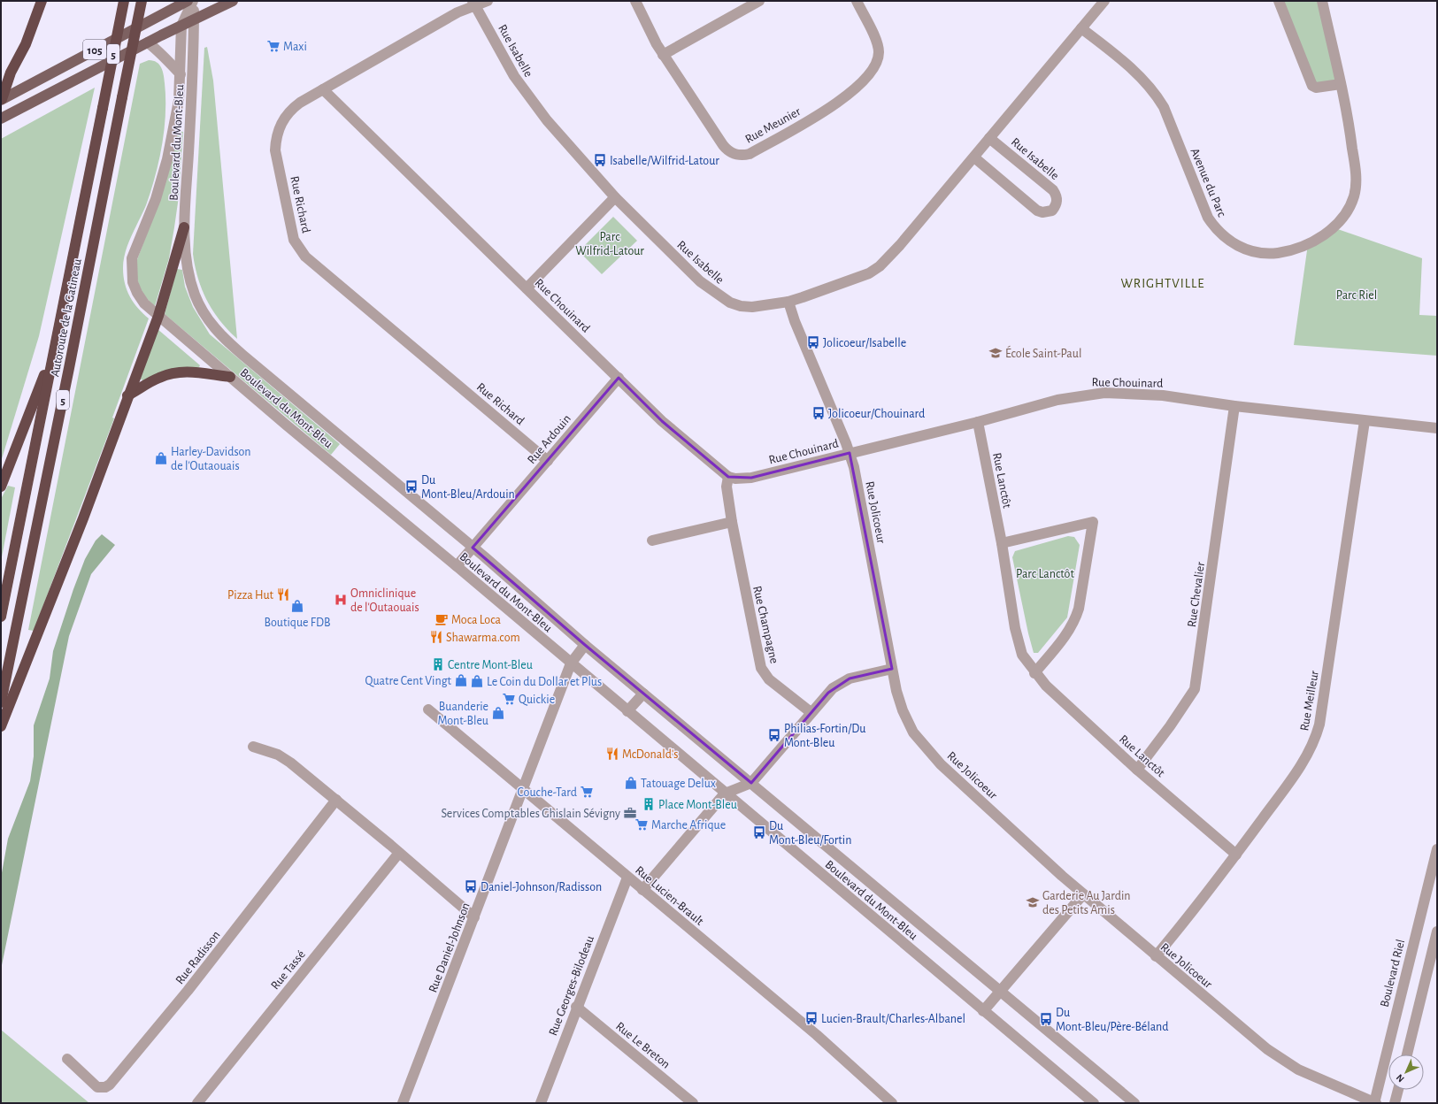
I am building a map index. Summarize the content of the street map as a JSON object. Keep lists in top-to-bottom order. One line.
{"streets":{"highway":["5","Autoroute de la Gatineau"],"main road":["105"],"street":["Rue Isabelle","Rue Meunier","Boulevard du Mont-Bleu","Avenue du Parc","Rue Richard","Rue Chouinard","Rue Ardouin","Rue Lanctôt","Rue Jolicoeur","Rue Chevalier","Rue Champagne","Rue Meilleur","Rue Lucien-Brault","Rue Daniel-Johnson","Rue Radisson","Rue Tassé","Boulevard Riel","Rue Georges-Bilodeau","Rue Le Breton"]},"crossings":[["105","Boulevard du Mont-Bleu"],["Rue Isabelle","Avenue du Parc"],["Rue Isabelle","Rue Richard"],["Rue Isabelle","Rue Jolicoeur"],["Boulevard du Mont-Bleu","Rue Ardouin"],["Boulevard du Mont-Bleu","Rue Daniel-Johnson"],["Rue Richard","Rue Chouinard"],["Rue Richard","Rue Ardouin"],["Rue Chouinard","Rue Ardouin"],["Rue Chouinard","Rue Lanctôt"],["Rue Chouinard","Rue Jolicoeur"],["Rue Chouinard","Rue Chevalier"],["Rue Chouinard","Rue Champagne"],["Rue Chouinard","Rue Meilleur"],["Rue Lanctôt","Rue Chevalier"],["Rue Lanctôt","Rue Meilleur"],["Rue Jolicoeur","Rue Meilleur"],["Rue Jolicoeur","Boulevard Riel"],["Rue Lucien-Brault","Rue Daniel-Johnson"],["Rue Lucien-Brault","Rue Georges-Bilodeau"],["Rue Georges-Bilodeau","Rue Le Breton"]],"districts":["WRIGHTVILLE"],"parks":["Parc Wilfrid-Latour","Parc Riel","Parc Lanctôt"],"places":{"supermarket":["Maxi","Quickie","Couche-Tard","Marche Afrique"],"bus stop":["Isabelle/Wilfrid-Latour","Jolicoeur/Isabelle","Jolicoeur/Chouinard","Du Mont-Bleu/Ardouin","Philias-Fortin/Du Mont-Bleu","Du Mont-Bleu/Fortin","Daniel-Johnson/Radisson","Lucien-Brault/Charles-Albanel","Du Mont-Bleu/Père-Béland"],"school or university":["École Saint-Paul","Garderie Au Jardin des Petits Amis"],"shop":["Harley-Davidson de l'Outaouais","Boutique FDB","Quatre Cent Vingt","Le Coin du Dollar et Plus","Buanderie Mont-Bleu","Tatouage Delux"],"restaurant":["Pizza Hut","Shawarma.com","McDonald's"],"hospital":["Omniclinique de l'Outaouais"],"cafe":["Moca Loca"],"building":["Centre Mont-Bleu","Place Mont-Bleu"],"office":["Services Comptables Ghislain Sévigny"]},"north":"bottom left"}
